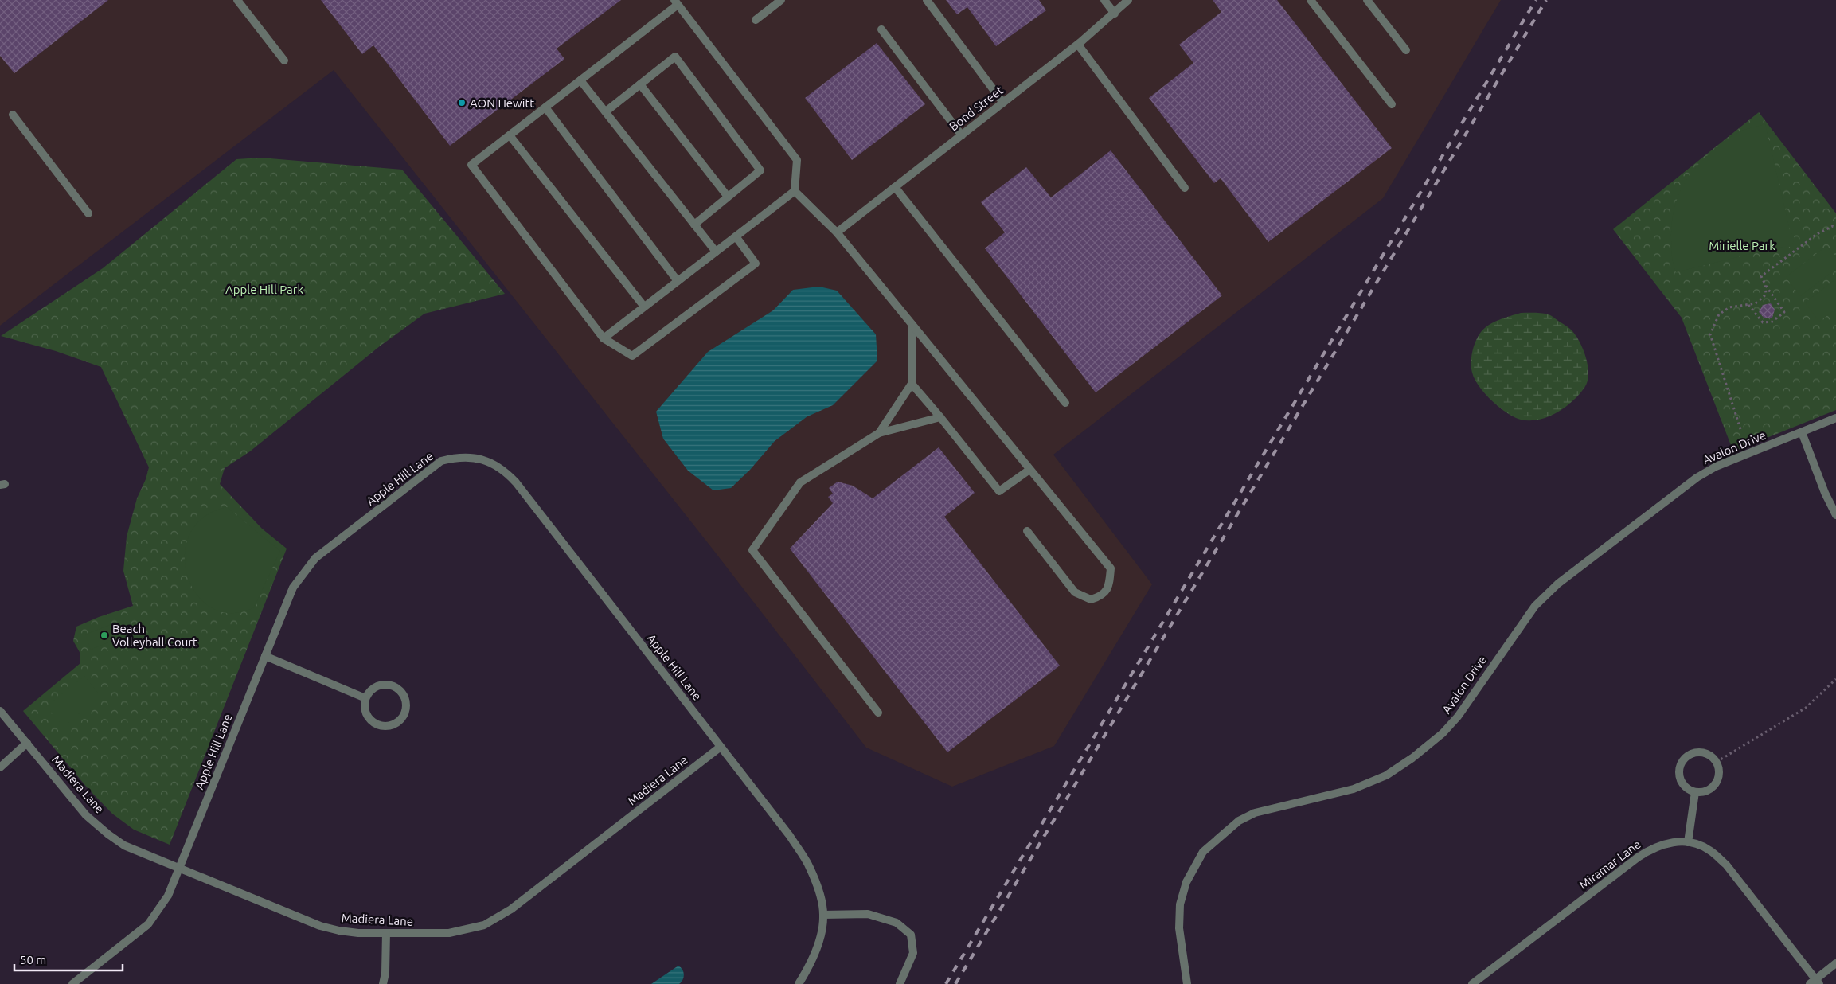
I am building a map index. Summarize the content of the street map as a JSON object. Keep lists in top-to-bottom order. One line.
{"streets":{"street":["Bond Street","Avalon Drive","Apple Hill Lane","Madiera Lane","Miramar Lane"]},"crossings":[["Apple Hill Lane","Madiera Lane"]],"parks":["Mirielle Park","Apple Hill Park"],"places":["AON Hewitt","Beach Volleyball Court"],"scale_bar":"50 m"}
